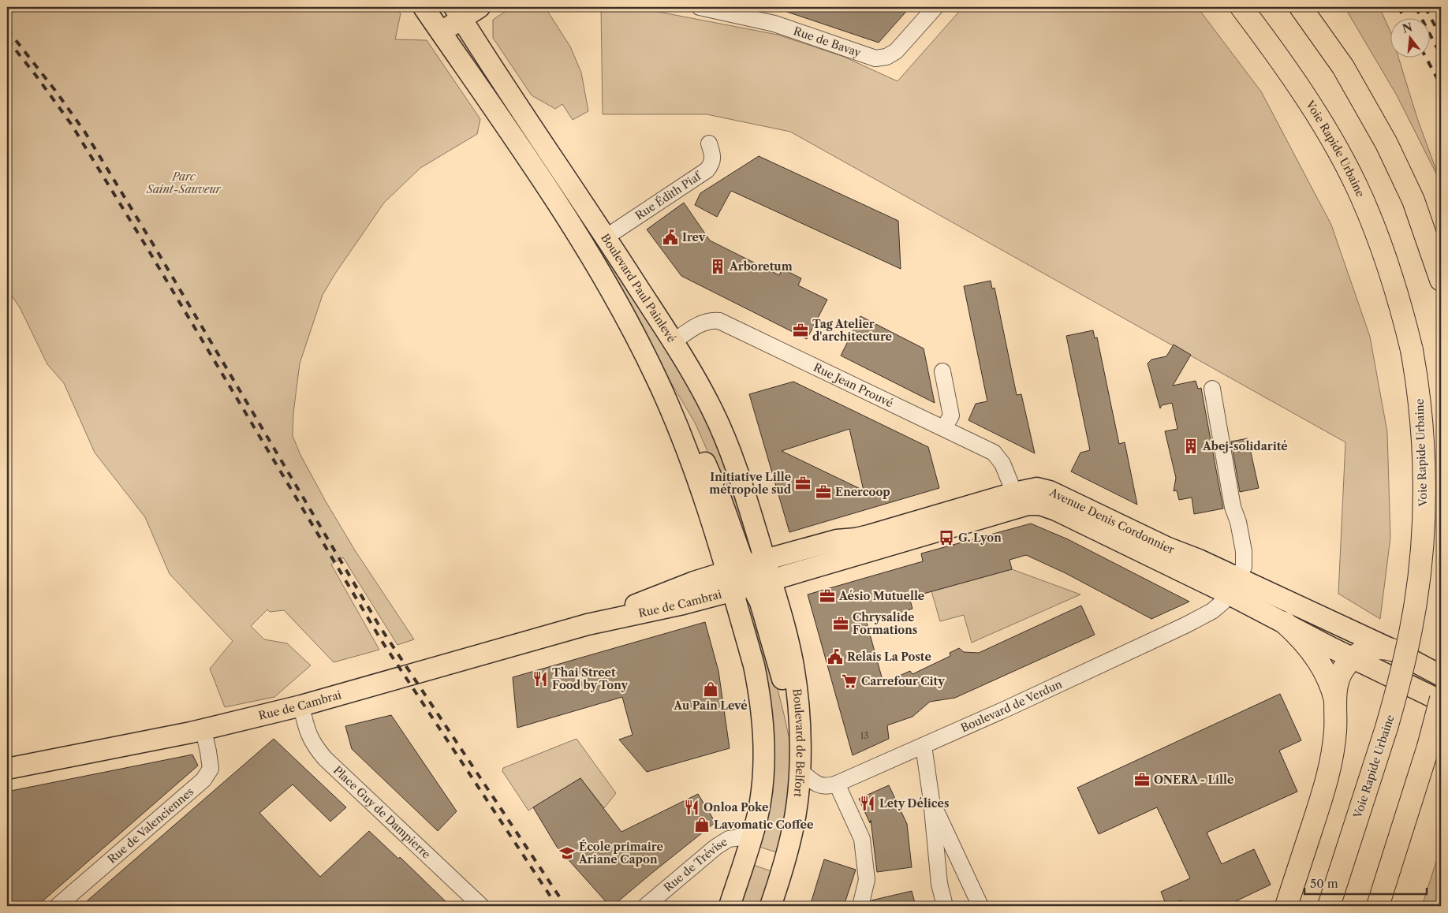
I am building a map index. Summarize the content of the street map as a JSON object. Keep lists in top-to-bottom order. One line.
{"streets":{"highway":["Voie Rapide Urbaine"],"main road":["Boulevard Paul Painlevé","Avenue Denis Cordonnier","Rue de Cambrai","Boulevard de Belfort"],"street":["Rue de Bavay","Rue Édith Piaf","Rue Jean Prouvé","Boulevard de Verdun","Place Guy de Dampierre","Rue de Valenciennes","Rue de Trévise"]},"crossings":[["Rue Édith Piaf","Boulevard Paul Painlevé"],["Boulevard Paul Painlevé","Rue Jean Prouvé"],["Boulevard Paul Painlevé","Avenue Denis Cordonnier"],["Boulevard Paul Painlevé","Rue de Cambrai"],["Boulevard Paul Painlevé","Boulevard de Belfort"],["Rue Jean Prouvé","Avenue Denis Cordonnier"],["Avenue Denis Cordonnier","Rue de Cambrai"],["Avenue Denis Cordonnier","Boulevard de Verdun"],["Avenue Denis Cordonnier","Boulevard de Belfort"],["Rue de Cambrai","Boulevard de Belfort"],["Rue de Cambrai","Place Guy de Dampierre"],["Rue de Cambrai","Rue de Valenciennes"],["Boulevard de Verdun","Boulevard de Belfort"]],"parks":["Parc Saint-Sauveur"],"places":{"public building":["Irev","Relais La Poste"],"building":["Arboretum","Abej-solidarité"],"office":["Tag Atelier d'architecture","Initiative Lille métropole sud","Enercoop","Aésio Mutuelle","Chrysalide Formations","ONERA - Lille"],"bus stop":["G. Lyon"],"restaurant":["Thai Street Food by Tony","Lety Délices","Onloa Poke"],"supermarket":["Carrefour City"],"shop":["Au Pain Levé","Lavomatic Coffee"],"school or university":["École primaire Ariane Capon"]},"house_numbers":["13"],"scale_bar":"50 m","north":"top"}
